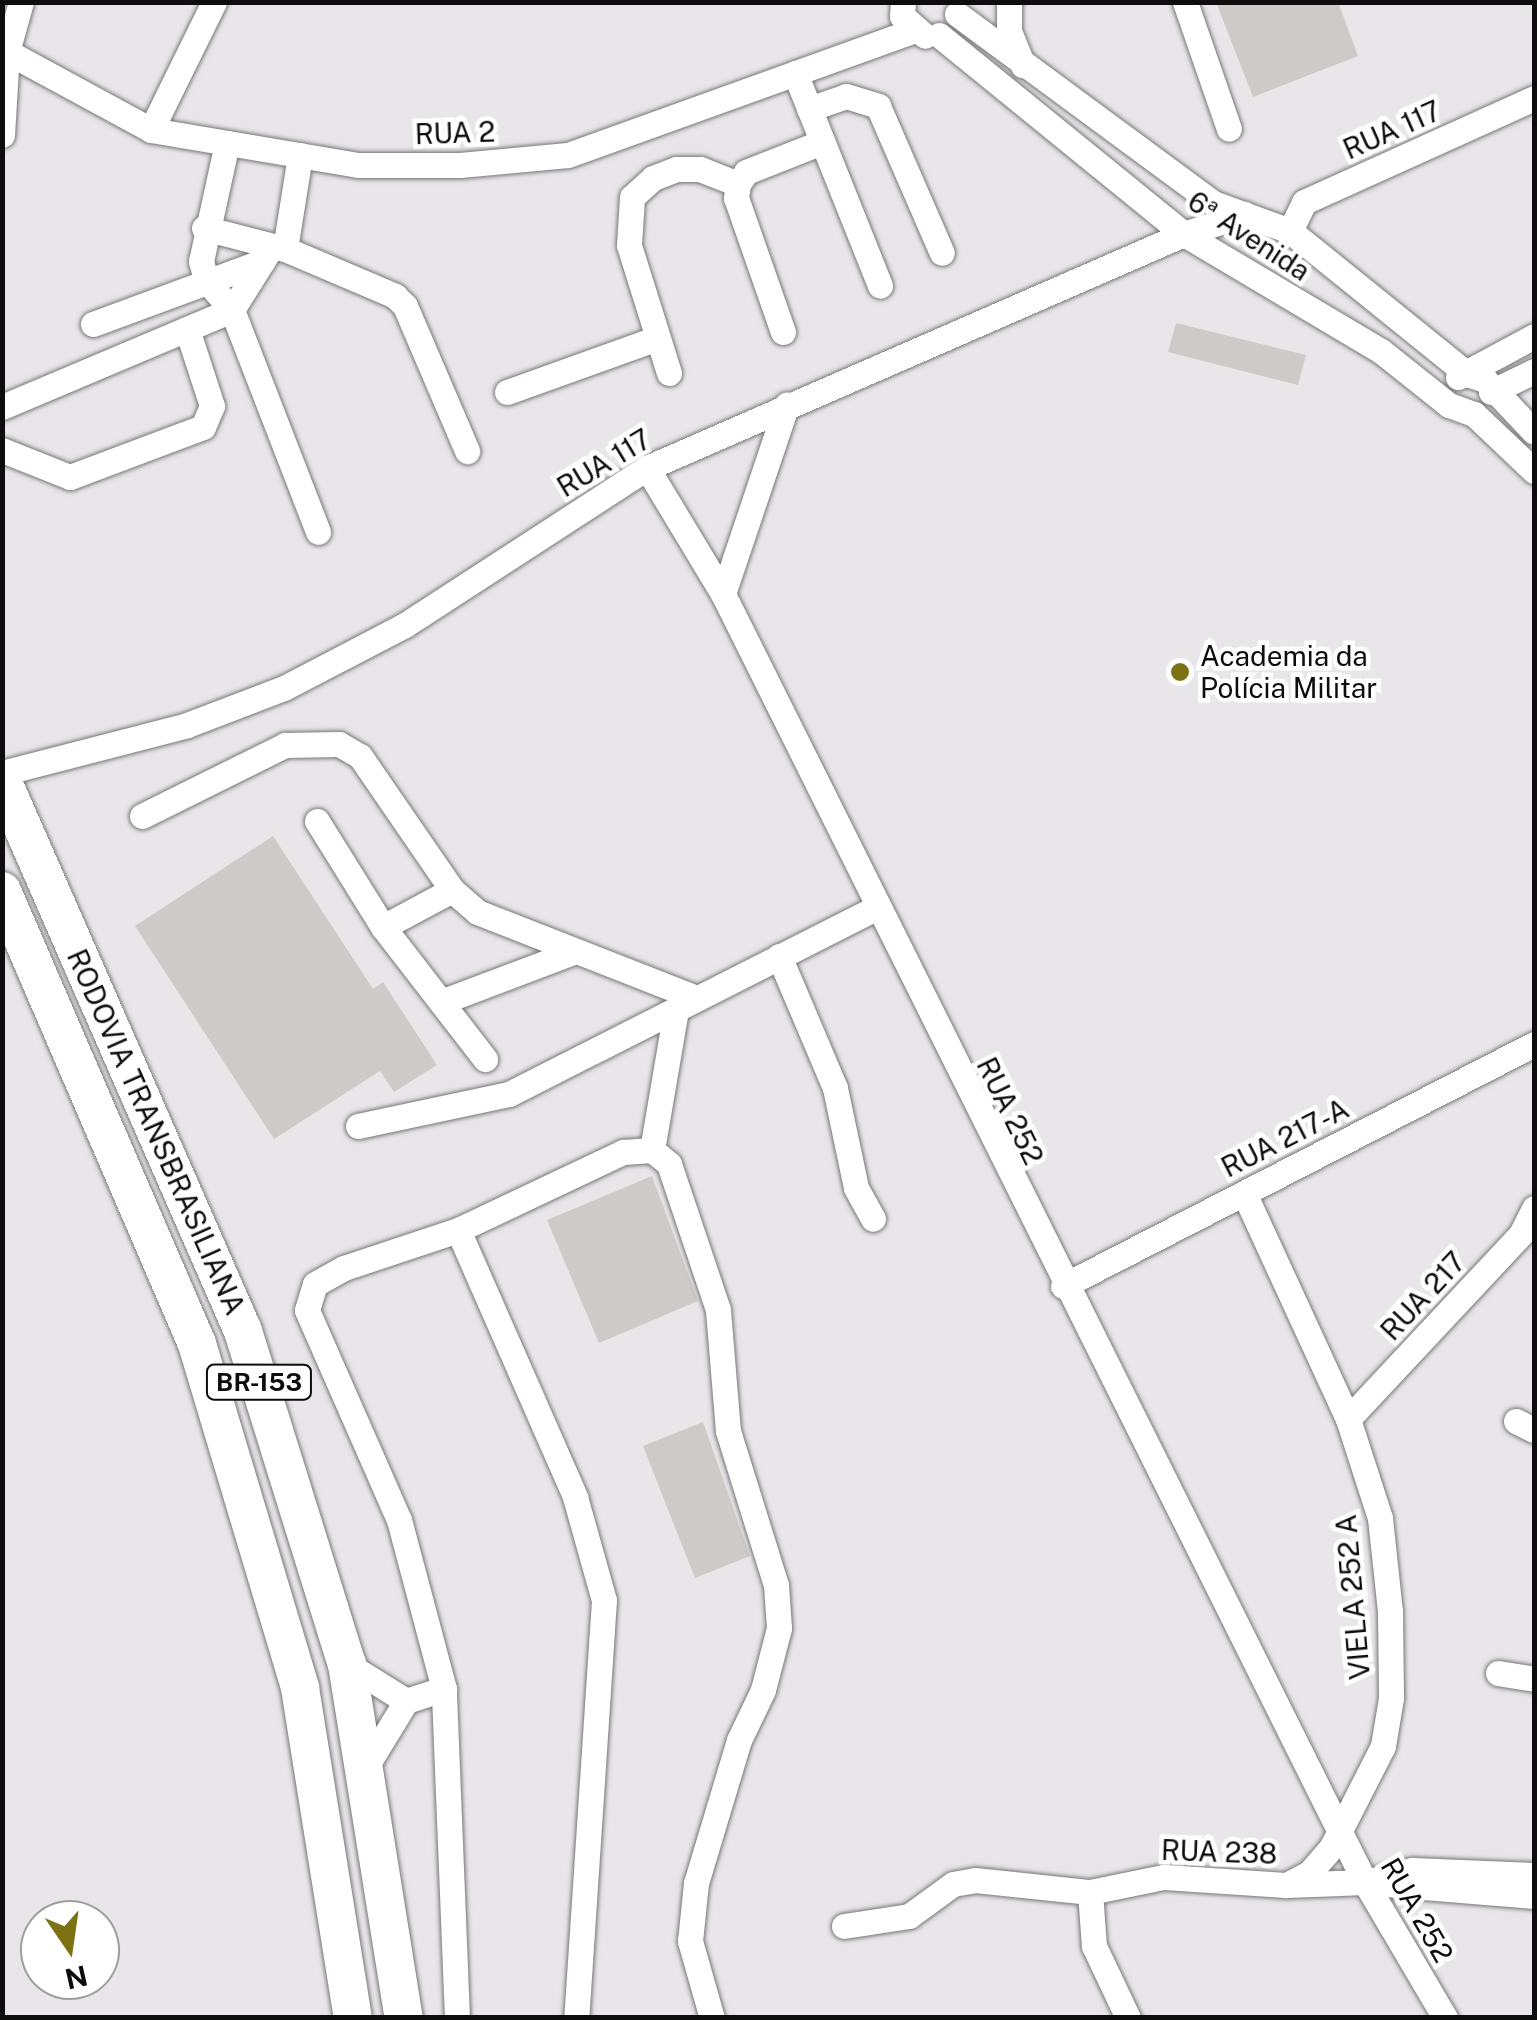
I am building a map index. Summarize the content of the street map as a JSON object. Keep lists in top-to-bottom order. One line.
{"streets":{"highway":["RODOVIA TRANSBRASILIANA","BR-153"],"street":["RUA 117","RUA 2","6ª Avenida","RUA 252","RUA 217-A","RUA 217","VIELA 252 A","RUA 238"]},"crossings":[["RUA 117","6ª Avenida"],["RUA 117","RUA 252"],["RUA 252","RUA 217-A"],["RUA 252","VIELA 252 A"],["RUA 252","RUA 238"],["RUA 217-A","VIELA 252 A"],["RUA 217","VIELA 252 A"]],"places":["Academia da Polícia Militar"],"north":"bottom"}
